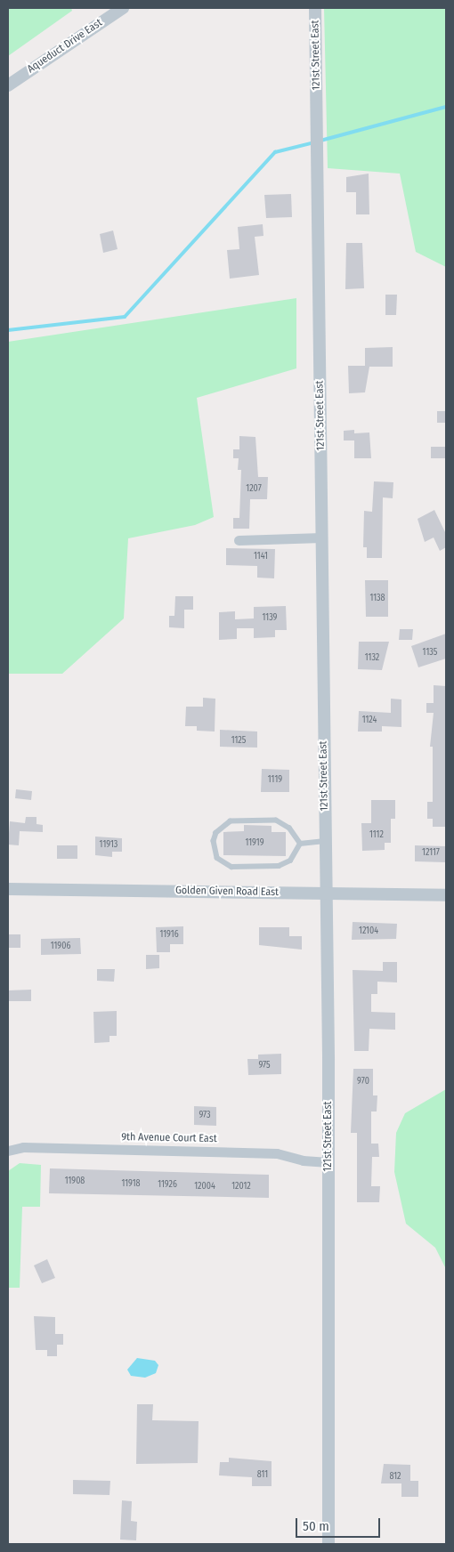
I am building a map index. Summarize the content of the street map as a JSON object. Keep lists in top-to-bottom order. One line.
{"streets":{"street":["Aqueduct Drive East","121st Street East","Golden Given Road East","9th Avenue Court East"]},"crossings":[["121st Street East","Golden Given Road East"],["121st Street East","9th Avenue Court East"]],"house_numbers":["1207","1141","1138","1139","1135","1132","1124","1125","1119","1112","11919","11913","12117","12104","11916","11906","975","970","973","11908","11918","11926","12004","12012","811","812"],"scale_bar":"50 m"}
